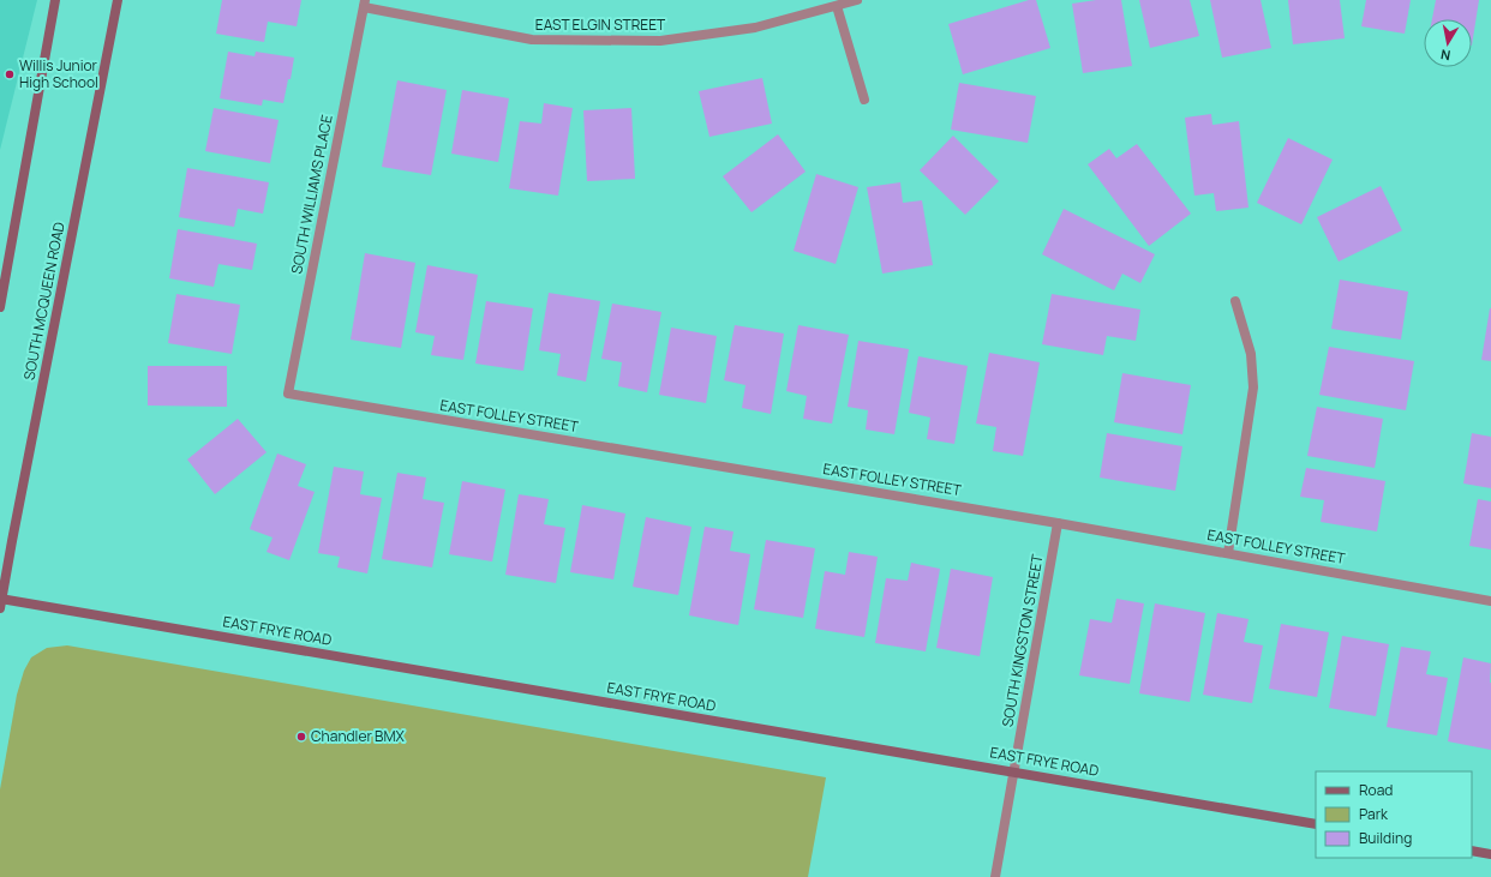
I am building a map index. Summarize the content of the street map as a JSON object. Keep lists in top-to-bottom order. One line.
{"streets":{"street":["EAST ELGIN STREET","SOUTH WILLIAMS PLACE","SOUTH MCQUEEN ROAD","EAST FOLLEY STREET","EAST FRYE ROAD","SOUTH KINGSTON STREET"]},"crossings":[["EAST ELGIN STREET","SOUTH WILLIAMS PLACE"],["SOUTH WILLIAMS PLACE","EAST FOLLEY STREET"],["SOUTH MCQUEEN ROAD","EAST FRYE ROAD"],["EAST FOLLEY STREET","SOUTH KINGSTON STREET"],["EAST FRYE ROAD","SOUTH KINGSTON STREET"]],"places":["Willis Junior High School","Chandler BMX"],"legend":["Road","Park","Building"],"north":"bottom"}
